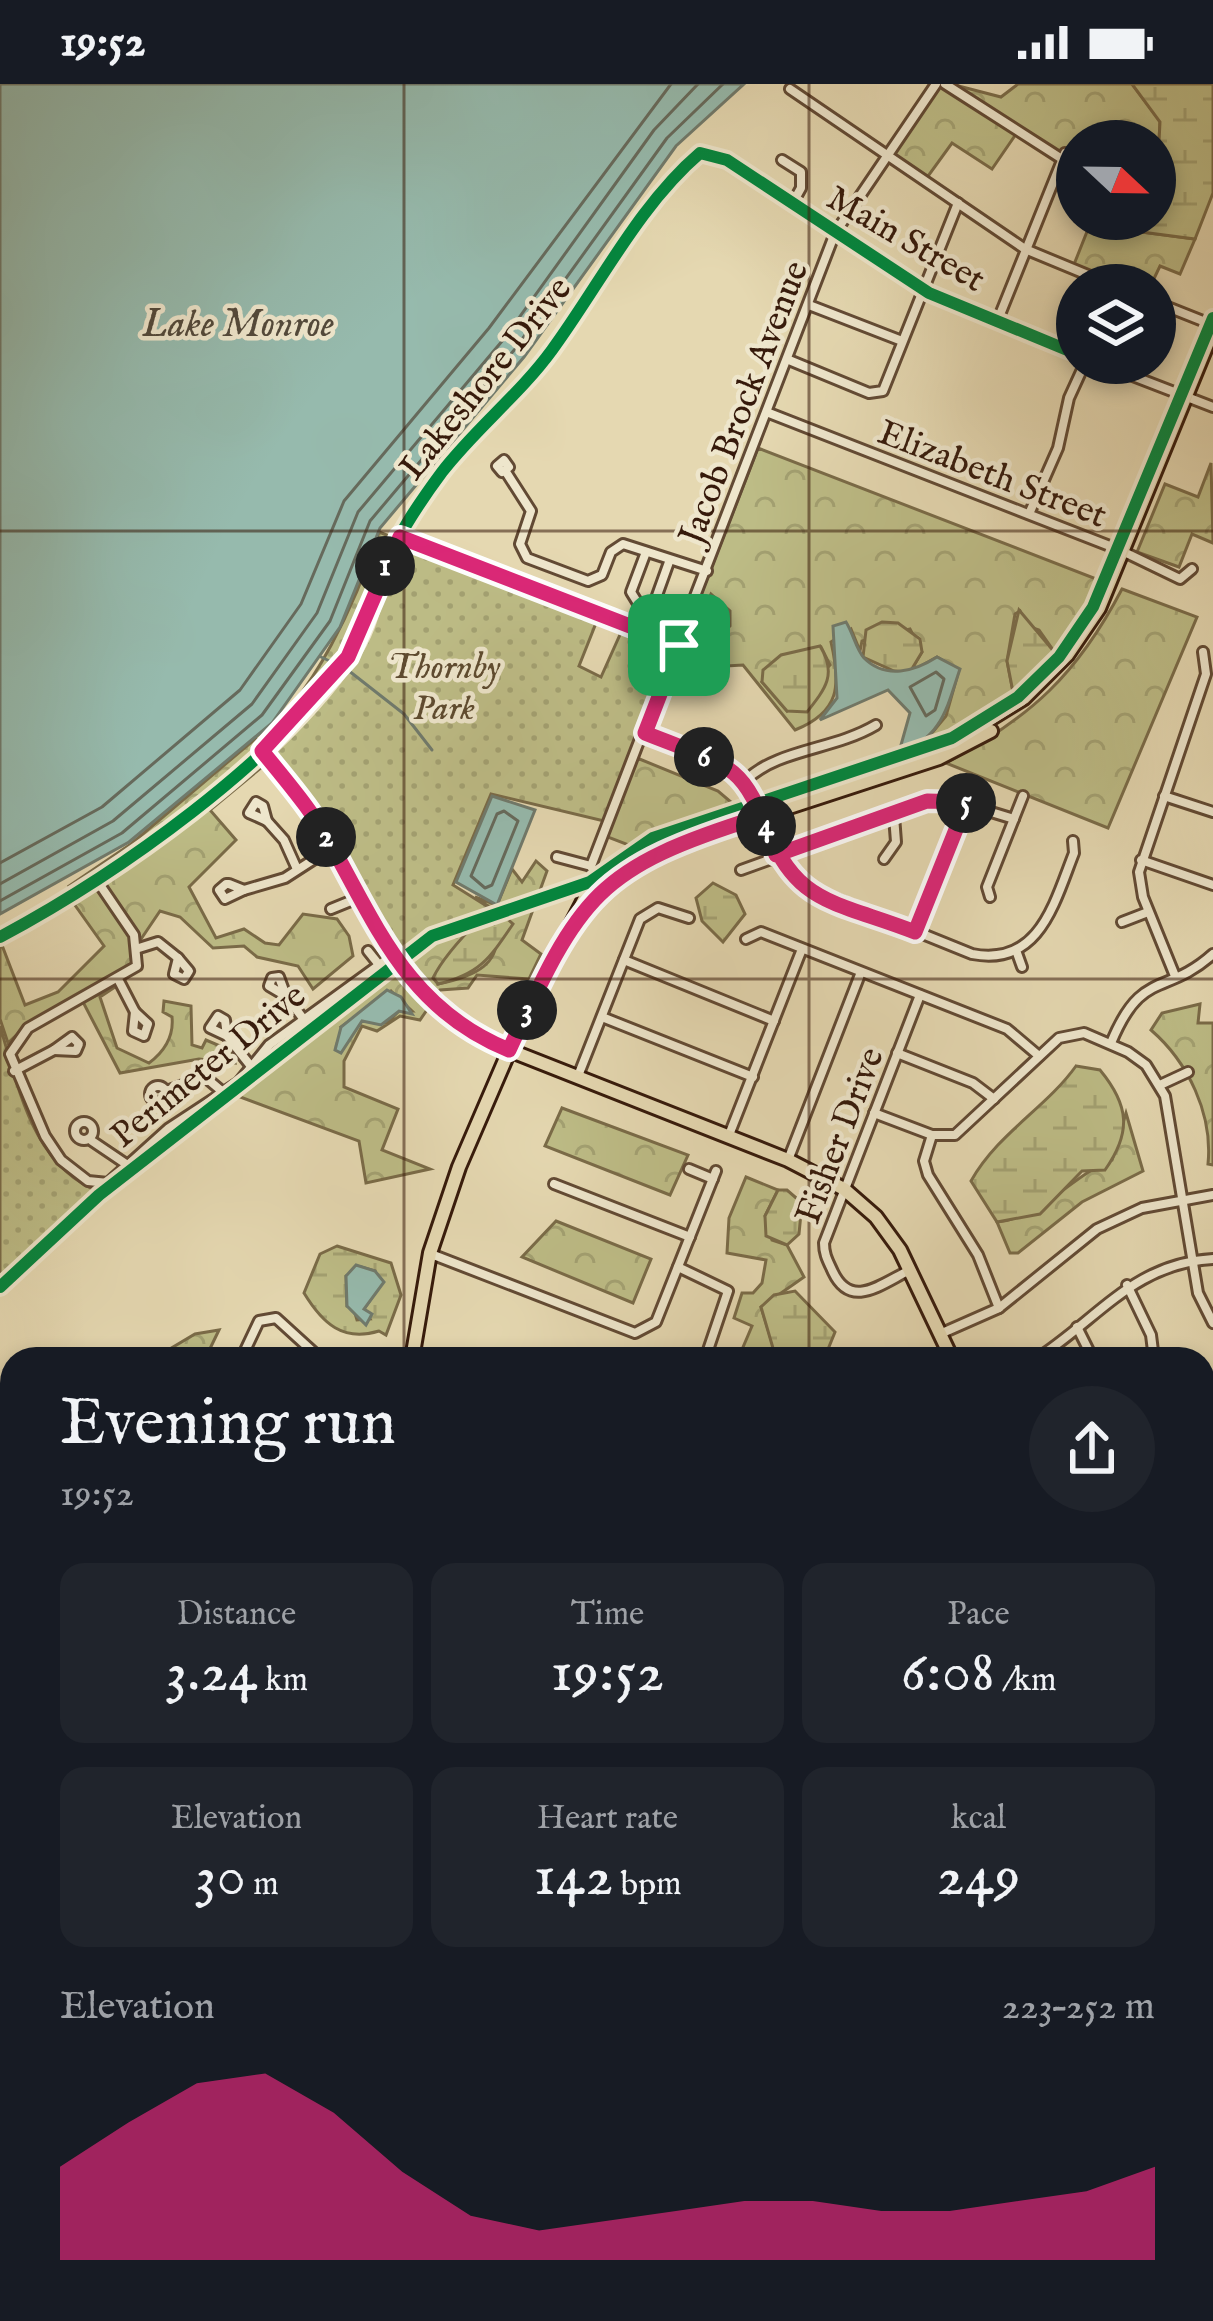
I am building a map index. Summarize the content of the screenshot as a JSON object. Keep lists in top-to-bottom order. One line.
{"streets":{"street":["Main Street","Lakeshore Drive","Jacob Brock Avenue","Elizabeth Street","Perimeter Drive","Fisher Drive"]},"crossings":[["Main Street","Lakeshore Drive"],["Main Street","Jacob Brock Avenue"],["Jacob Brock Avenue","Elizabeth Street"]],"water":["Lake Monroe"],"parks":["Thornby Park"],"north":"right","page":{"status":"19:52","pins":["1","6","5","4","2","3"],"heading":["Evening run","19:52"],"stats":[["Distance","3.24 km"],["Time","19:52"],["Pace","6:08 /km"],["Elevation","30 m"],["Heart rate","142 bpm"],["kcal","249"]],"chart":["Elevation","223–252 m"]}}
